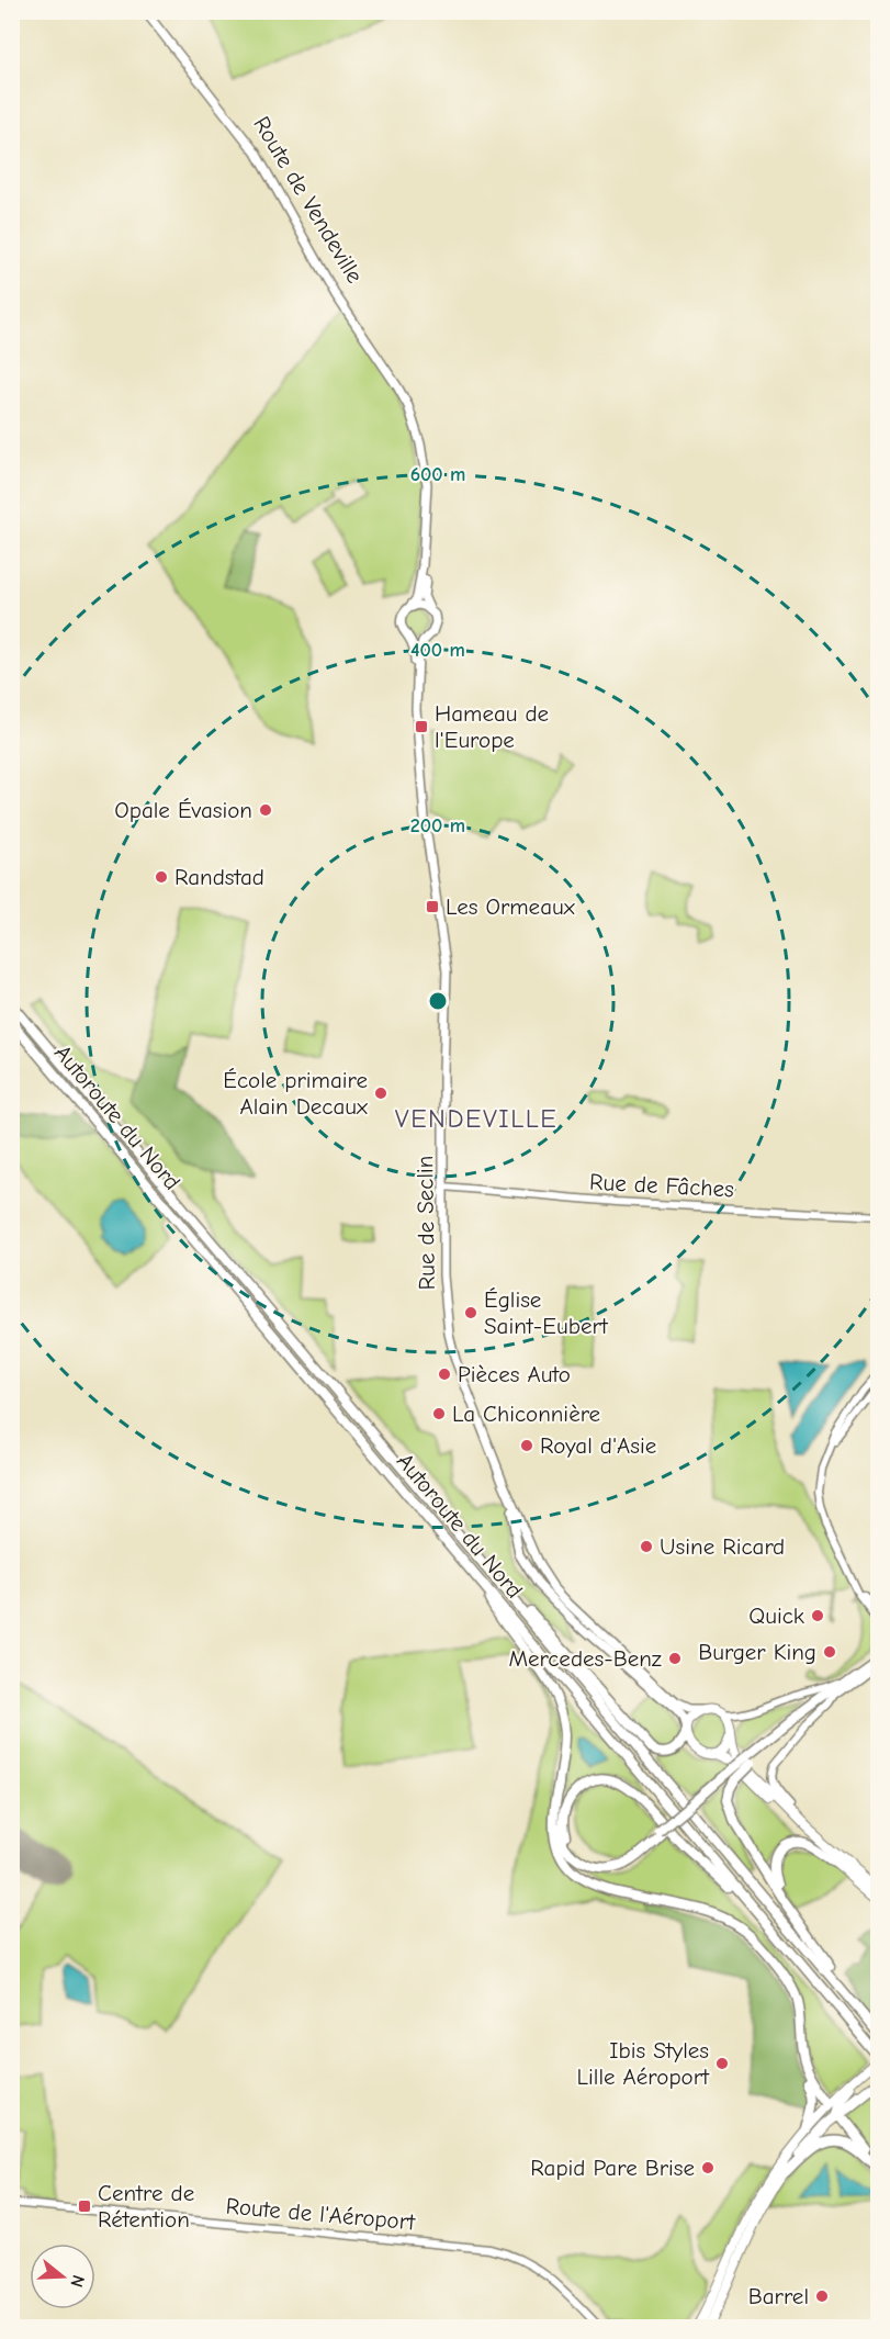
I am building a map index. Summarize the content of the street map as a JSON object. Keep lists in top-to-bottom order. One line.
{"streets":{"highway":["Autoroute du Nord"],"main road":["Route de Vendeville","Rue de Seclin"],"street":["Rue de Fâches","Route de l'Aéroport"]},"crossings":[["Route de Vendeville","Rue de Seclin"],["Rue de Fâches","Rue de Seclin"]],"districts":["VENDEVILLE"],"places":{"transit":["Hameau de l'Europe","Les Ormeaux","Centre de Rétention"],"other":["Opale Évasion","Randstad","École primaire Alain Decaux","Église Saint-Eubert","Pièces Auto","La Chiconnière","Royal d'Asie","Usine Ricard","Quick","Burger King","Mercedes-Benz","Ibis Styles Lille Aéroport","Rapid Pare Brise","Barrel"]},"north":"right","rings":["600 m","400 m","200 m"]}
